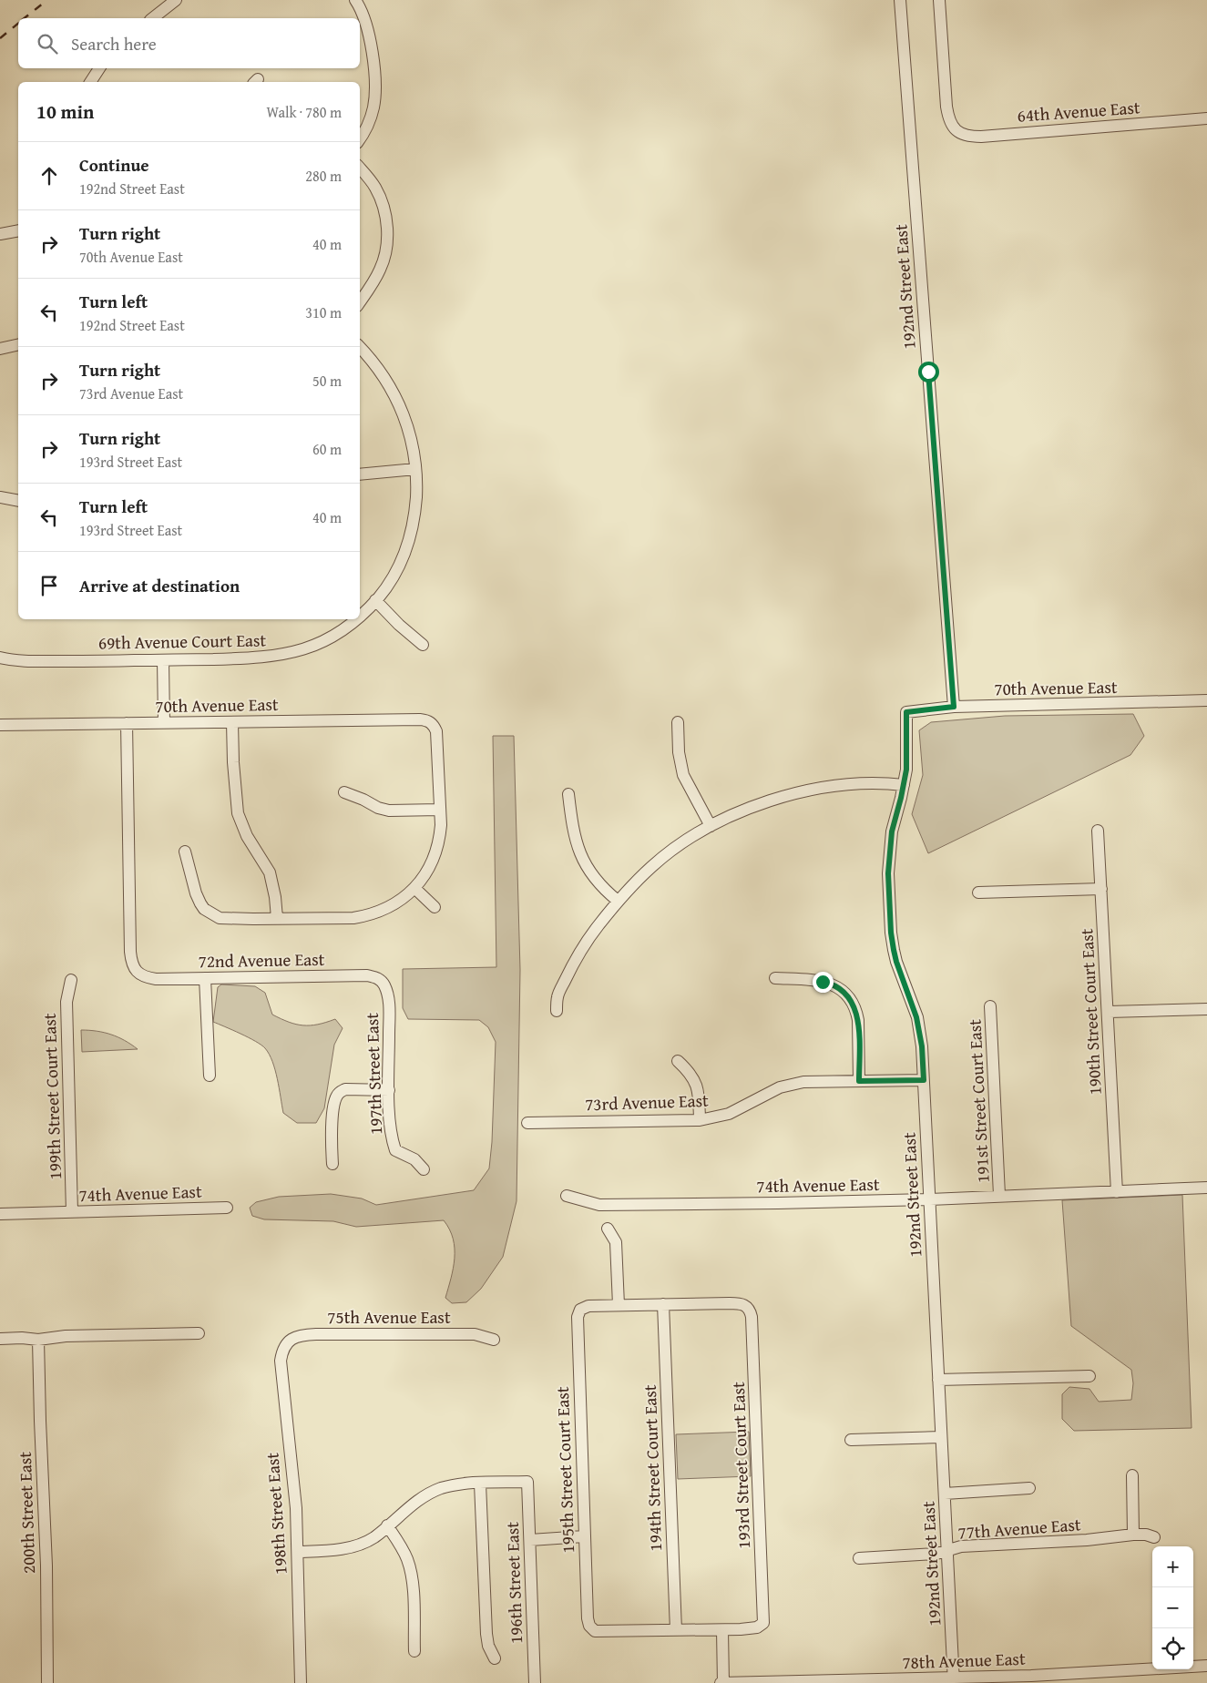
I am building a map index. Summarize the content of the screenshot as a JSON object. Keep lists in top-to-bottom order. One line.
{"streets":{"street":["64th Avenue East","192nd Street East","69th Avenue Court East","70th Avenue East","72nd Avenue East","190th Street Court East","197th Street East","199th Street Court East","191st Street Court East","73rd Avenue East","74th Avenue East","75th Avenue East","193rd Street Court East","194th Street Court East","195th Street Court East","200th Street East","198th Street East","77th Avenue East","196th Street East","78th Avenue East"]},"crossings":[["192nd Street East","70th Avenue East"],["192nd Street East","73rd Avenue East"],["192nd Street East","74th Avenue East"],["192nd Street East","77th Avenue East"],["192nd Street East","78th Avenue East"],["70th Avenue East","72nd Avenue East"],["72nd Avenue East","197th Street East"],["190th Street Court East","74th Avenue East"],["199th Street Court East","74th Avenue East"],["191st Street Court East","74th Avenue East"],["75th Avenue East","198th Street East"],["193rd Street Court East","194th Street Court East"],["194th Street Court East","195th Street Court East"]],"page":{"search":"Search here","heading":["10 min","Walk · 780 m"],"list":[["Continue","192nd Street East","280 m"],["Turn right","70th Avenue East","40 m"],["Turn left","192nd Street East","310 m"],["Turn right","73rd Avenue East","50 m"],["Turn right","193rd Street East","60 m"],["Turn left","193rd Street East","40 m"],"Arrive at destination"],"map_buttons":["+","−"]}}
